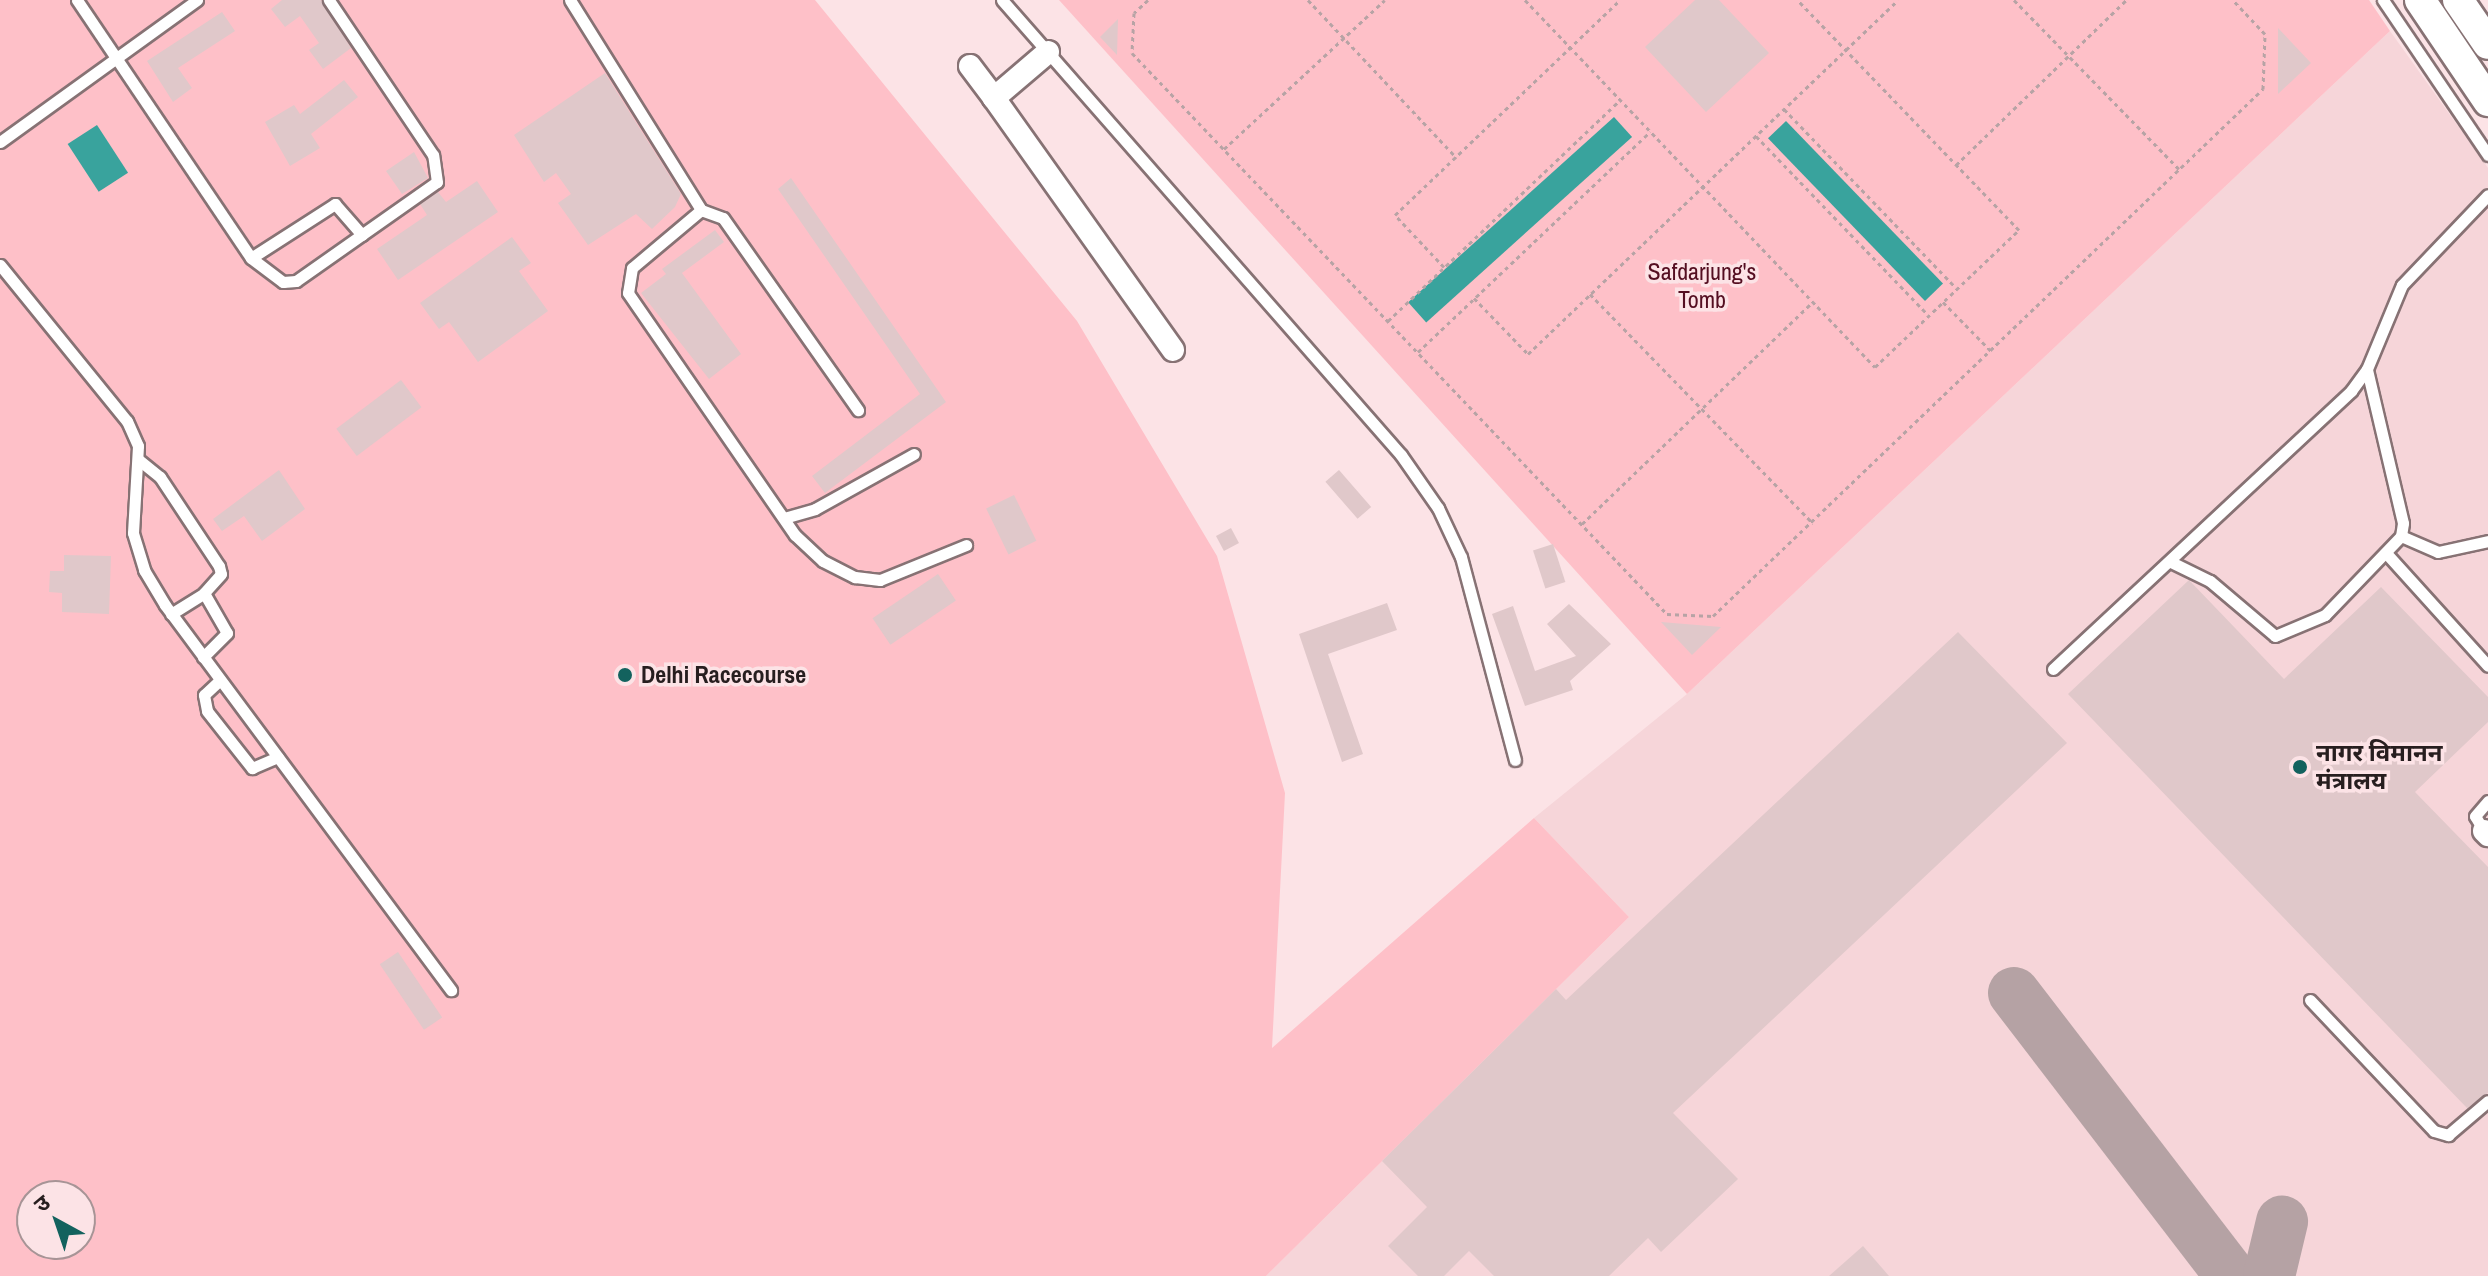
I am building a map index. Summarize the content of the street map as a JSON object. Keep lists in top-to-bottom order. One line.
{"parks":["Safdarjung's Tomb"],"places":["Delhi Racecourse","नागर विमानन मंत्रालय"],"north":"top left"}
